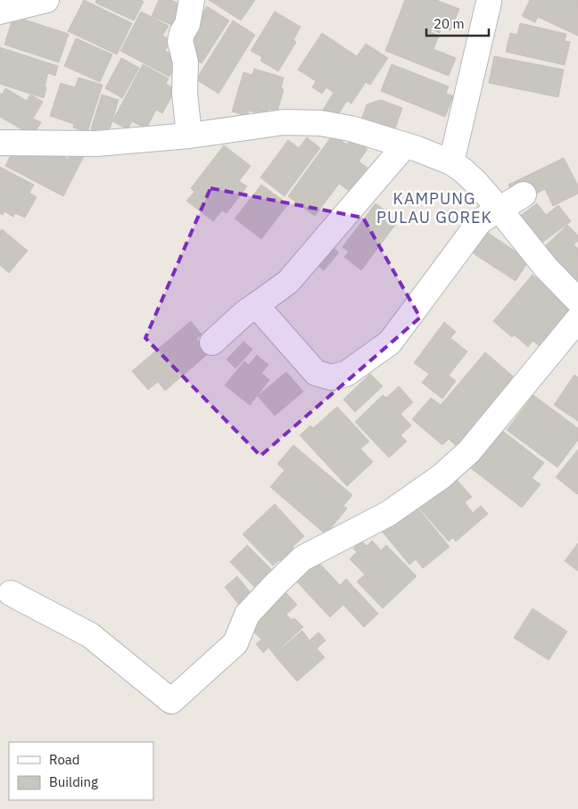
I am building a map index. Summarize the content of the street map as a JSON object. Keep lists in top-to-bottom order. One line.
{"districts":["KAMPUNG PULAU GOREK"],"legend":["Road","Building"],"scale_bar":"20 m"}
